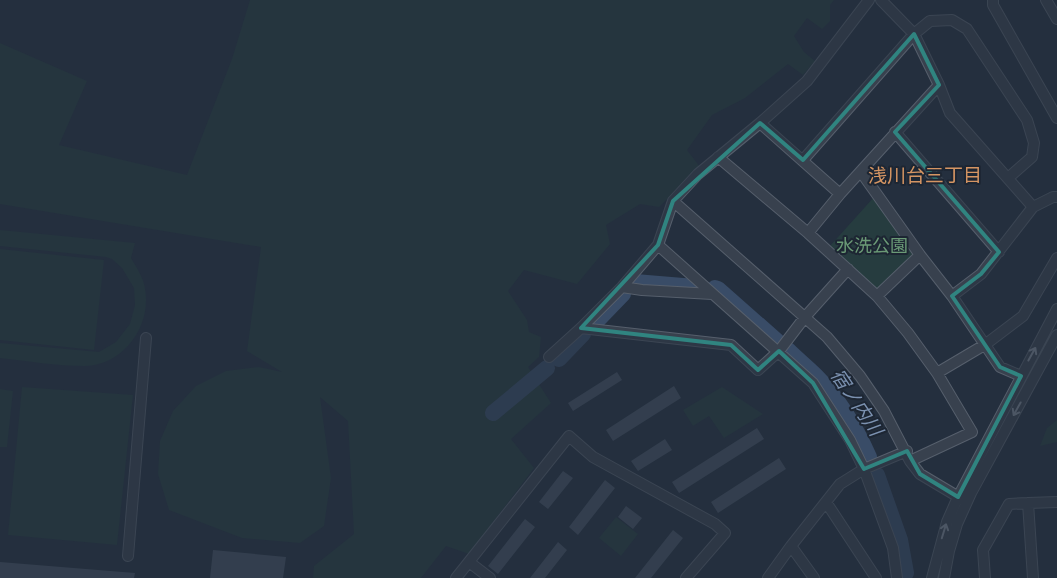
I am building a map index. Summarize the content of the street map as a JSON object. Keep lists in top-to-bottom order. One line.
{"districts":["浅川台三丁目"],"water":["宿ノ内川"],"parks":["水洗公園"]}
